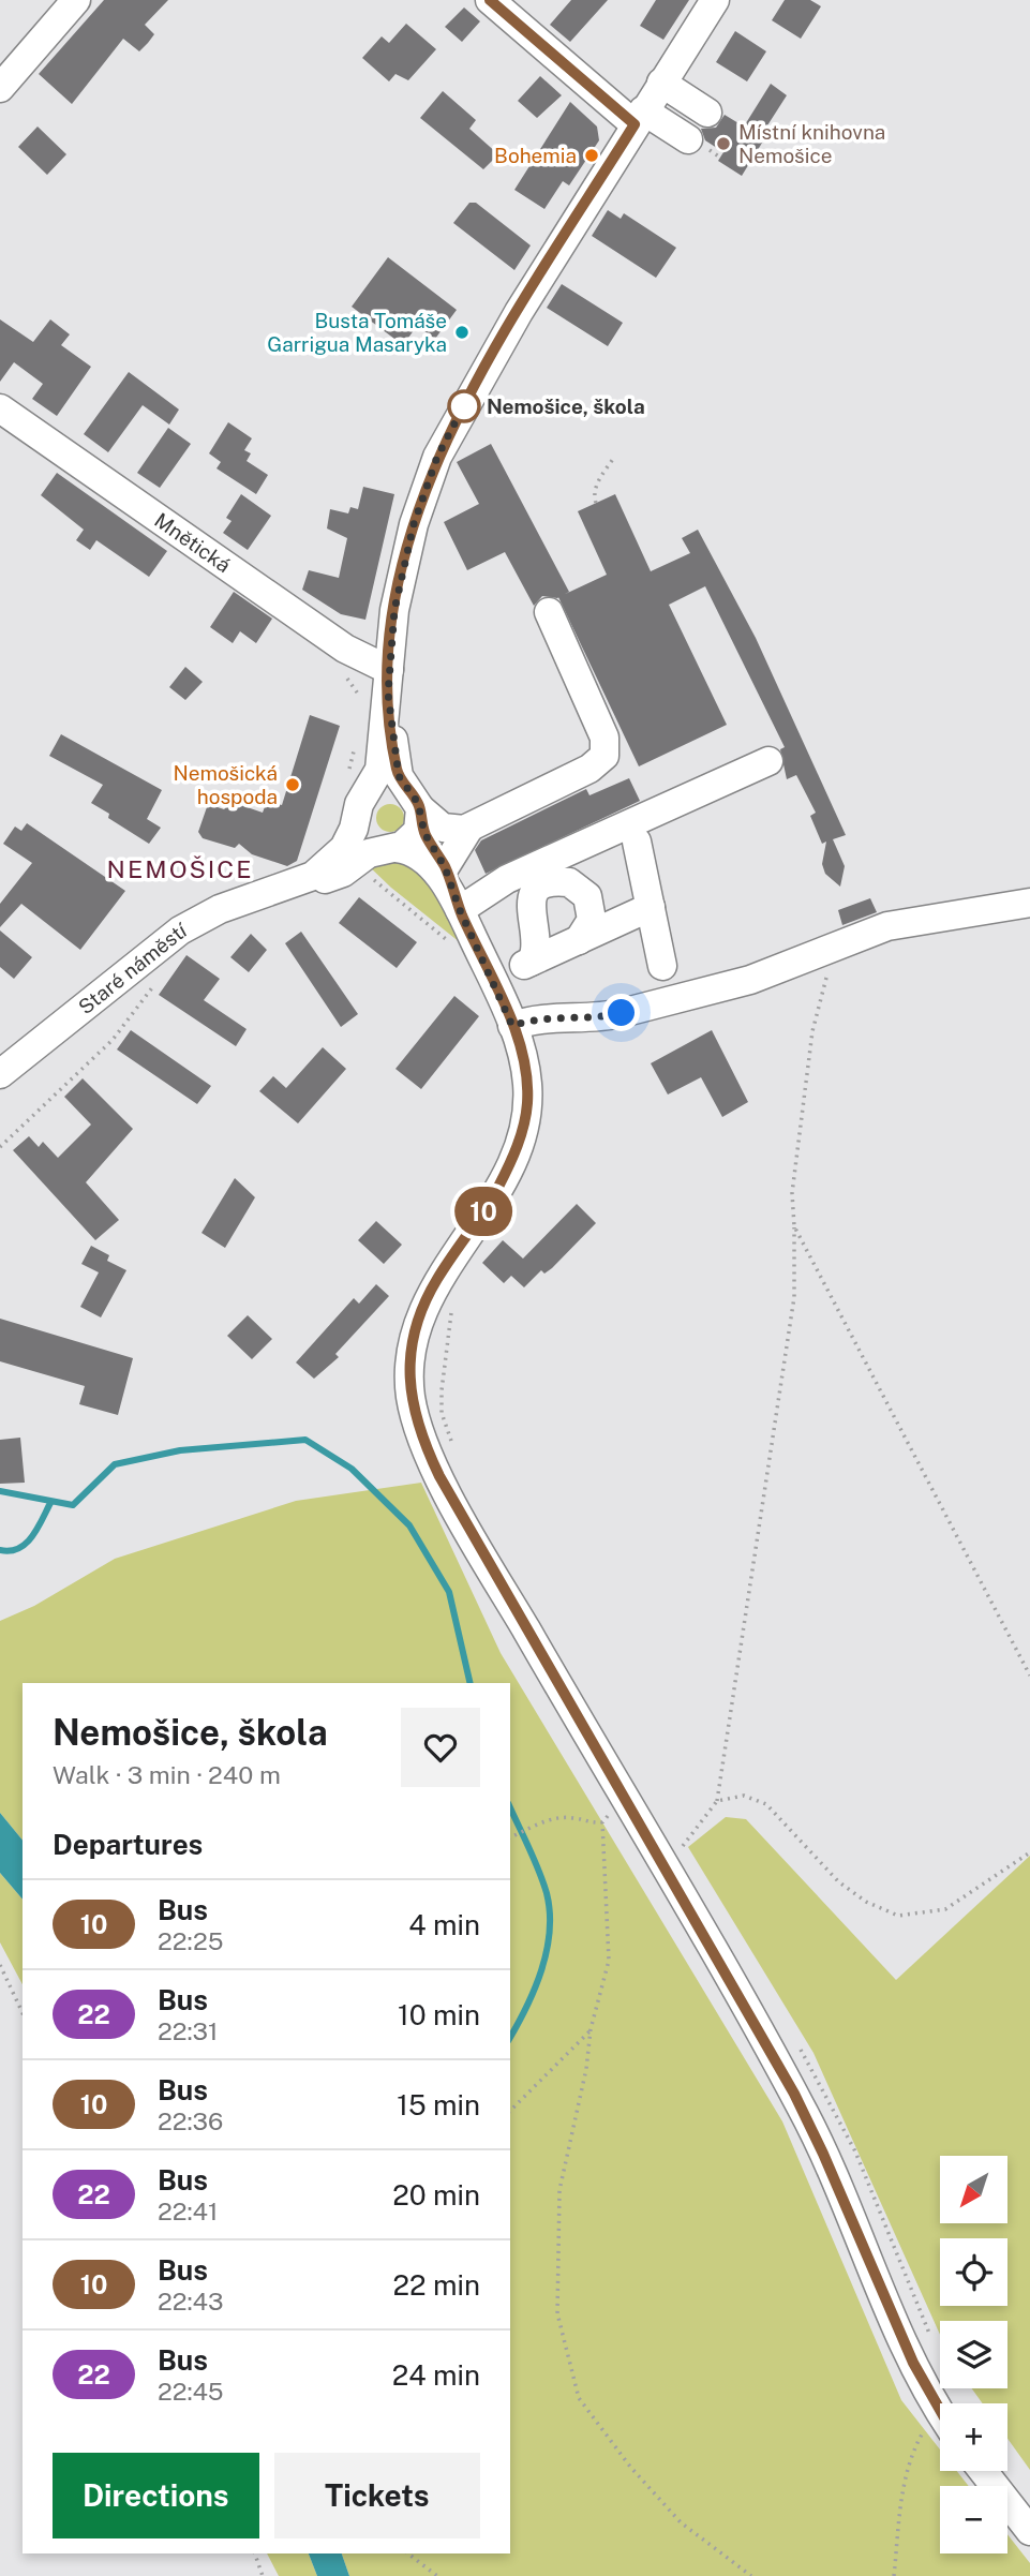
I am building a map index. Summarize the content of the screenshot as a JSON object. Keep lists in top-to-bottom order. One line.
{"streets":{"street":["Mnětická","Staré náměstí"]},"crossings":[["Mnětická","Staré náměstí"]],"districts":["NEMOŠICE"],"places":["Místní knihovna Nemošice","Bohemia","Busta Tomáše Garrigua Masaryka","Nemošice, škola","Nemošická hospoda"],"lines":["bus line 10"],"north":"bottom left","page":{"on_map":"10","heading":[["Nemošice, škola","Walk · 3 min · 240 m"],"Departures"],"list":[{"mark":"10","name":"Bus","note":"22:25","value":"4 min"},{"mark":"22","name":"Bus","note":"22:31","value":"10 min"},{"mark":"10","name":"Bus","note":"22:36","value":"15 min"},{"mark":"22","name":"Bus","note":"22:41","value":"20 min"},{"mark":"10","name":"Bus","note":"22:43","value":"22 min"},{"mark":"22","name":"Bus","note":"22:45","value":"24 min"}],"map_buttons":["+","−"],"buttons":["Directions","Tickets"]}}
